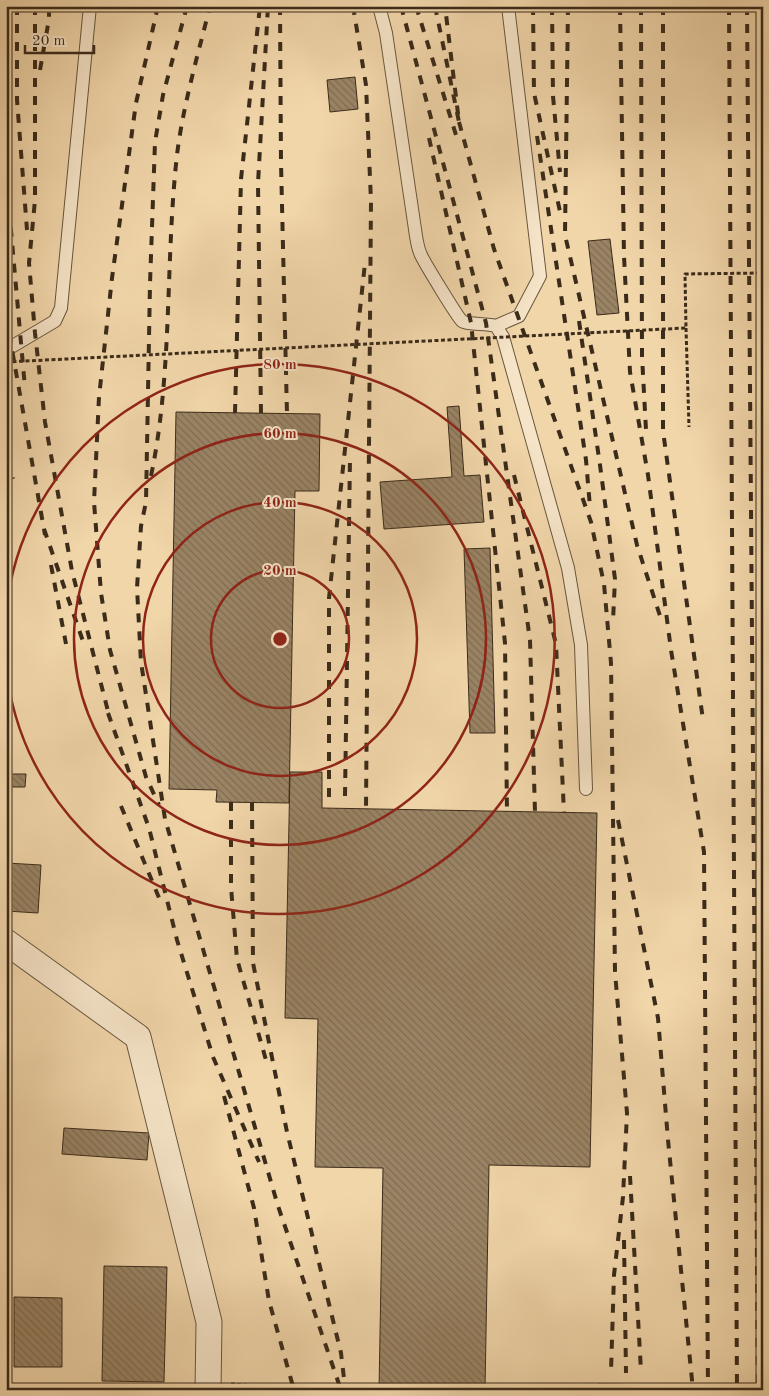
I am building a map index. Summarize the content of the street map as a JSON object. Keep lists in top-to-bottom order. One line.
{"scale_bar":"20 m","rings":["80 m","60 m","40 m","20 m"]}
